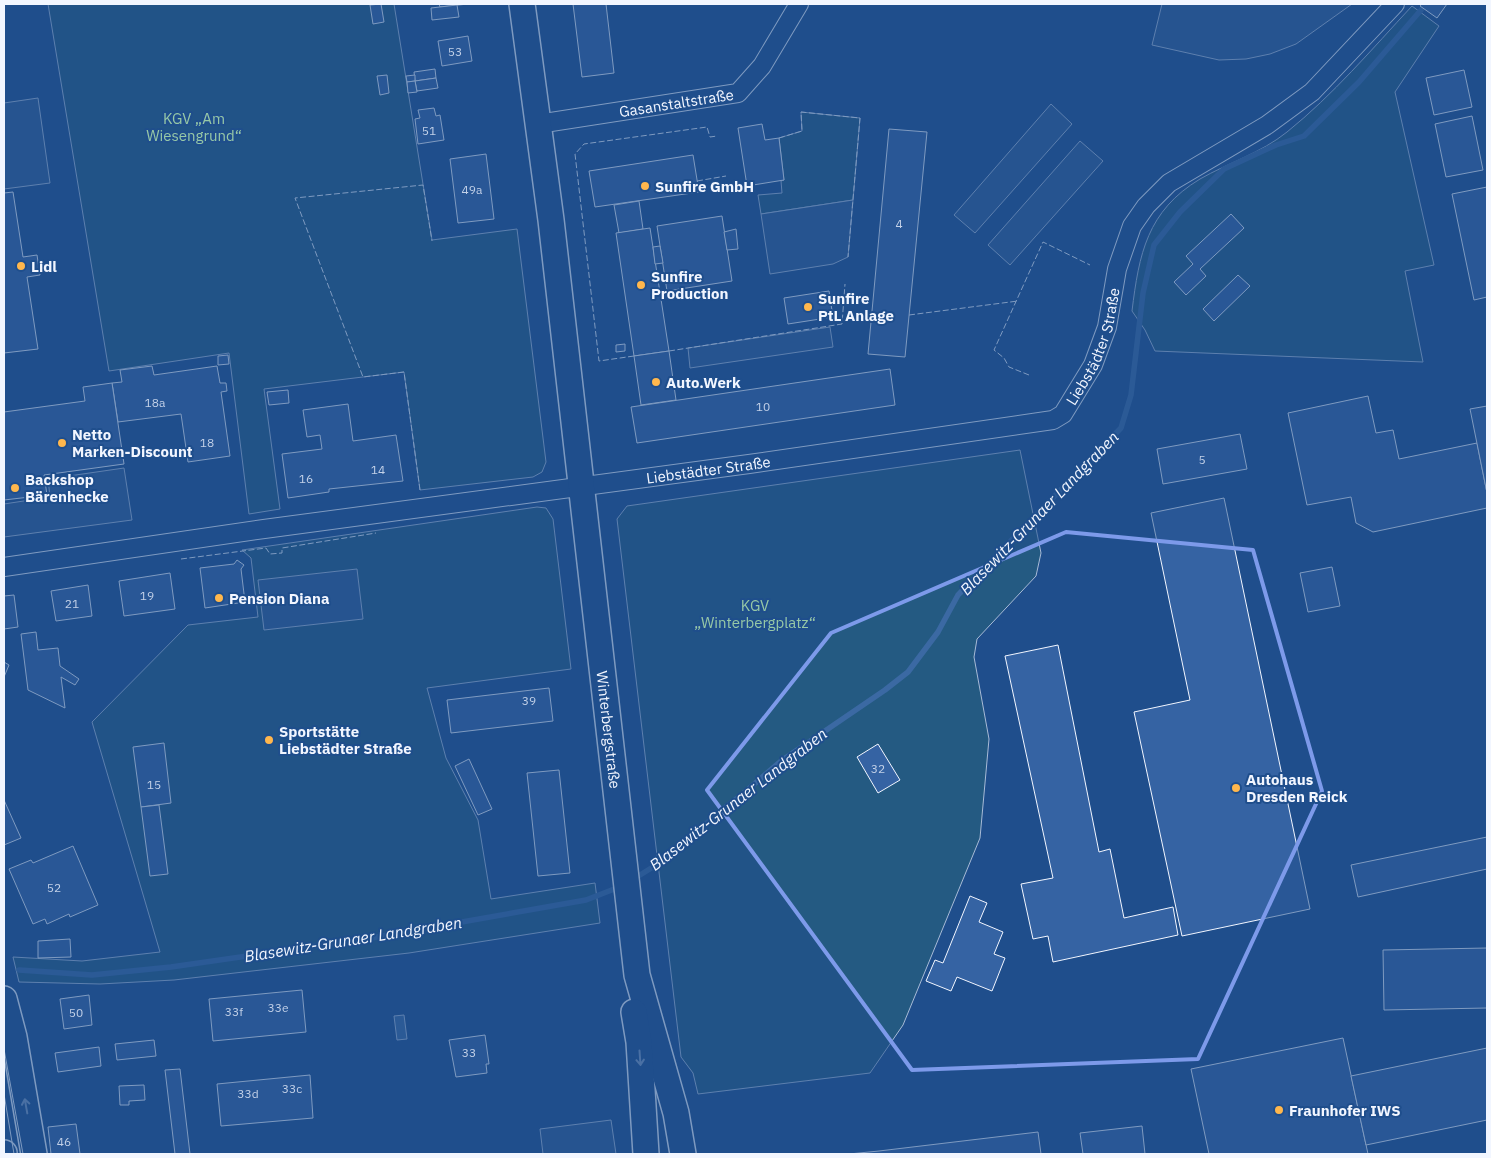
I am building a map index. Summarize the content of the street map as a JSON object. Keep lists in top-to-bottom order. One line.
{"streets":{"main road":["Winterbergstraße"],"street":["Gasanstaltstraße","Liebstädter Straße"]},"crossings":[["Gasanstaltstraße","Winterbergstraße"],["Liebstädter Straße","Winterbergstraße"]],"water":["Blasewitz‐Grunaer Landgraben"],"parks":["KGV „Am Wiesengrund“","KGV „Winterbergplatz“"],"places":["Sunfire GmbH","Lidl","Sunfire Production","Sunfire PtL Anlage","Auto.Werk","Netto Marken-Discount","Backshop Bärenhecke","Pension Diana","Sportstätte Liebstädter Straße","Autohaus Dresden Reick","Fraunhofer IWS"],"house_numbers":["53","51","49a","4","18a","10","18","5","14","16","19","21","39","32","15","52","33e","33f","50","33","33c","33d","46"]}
